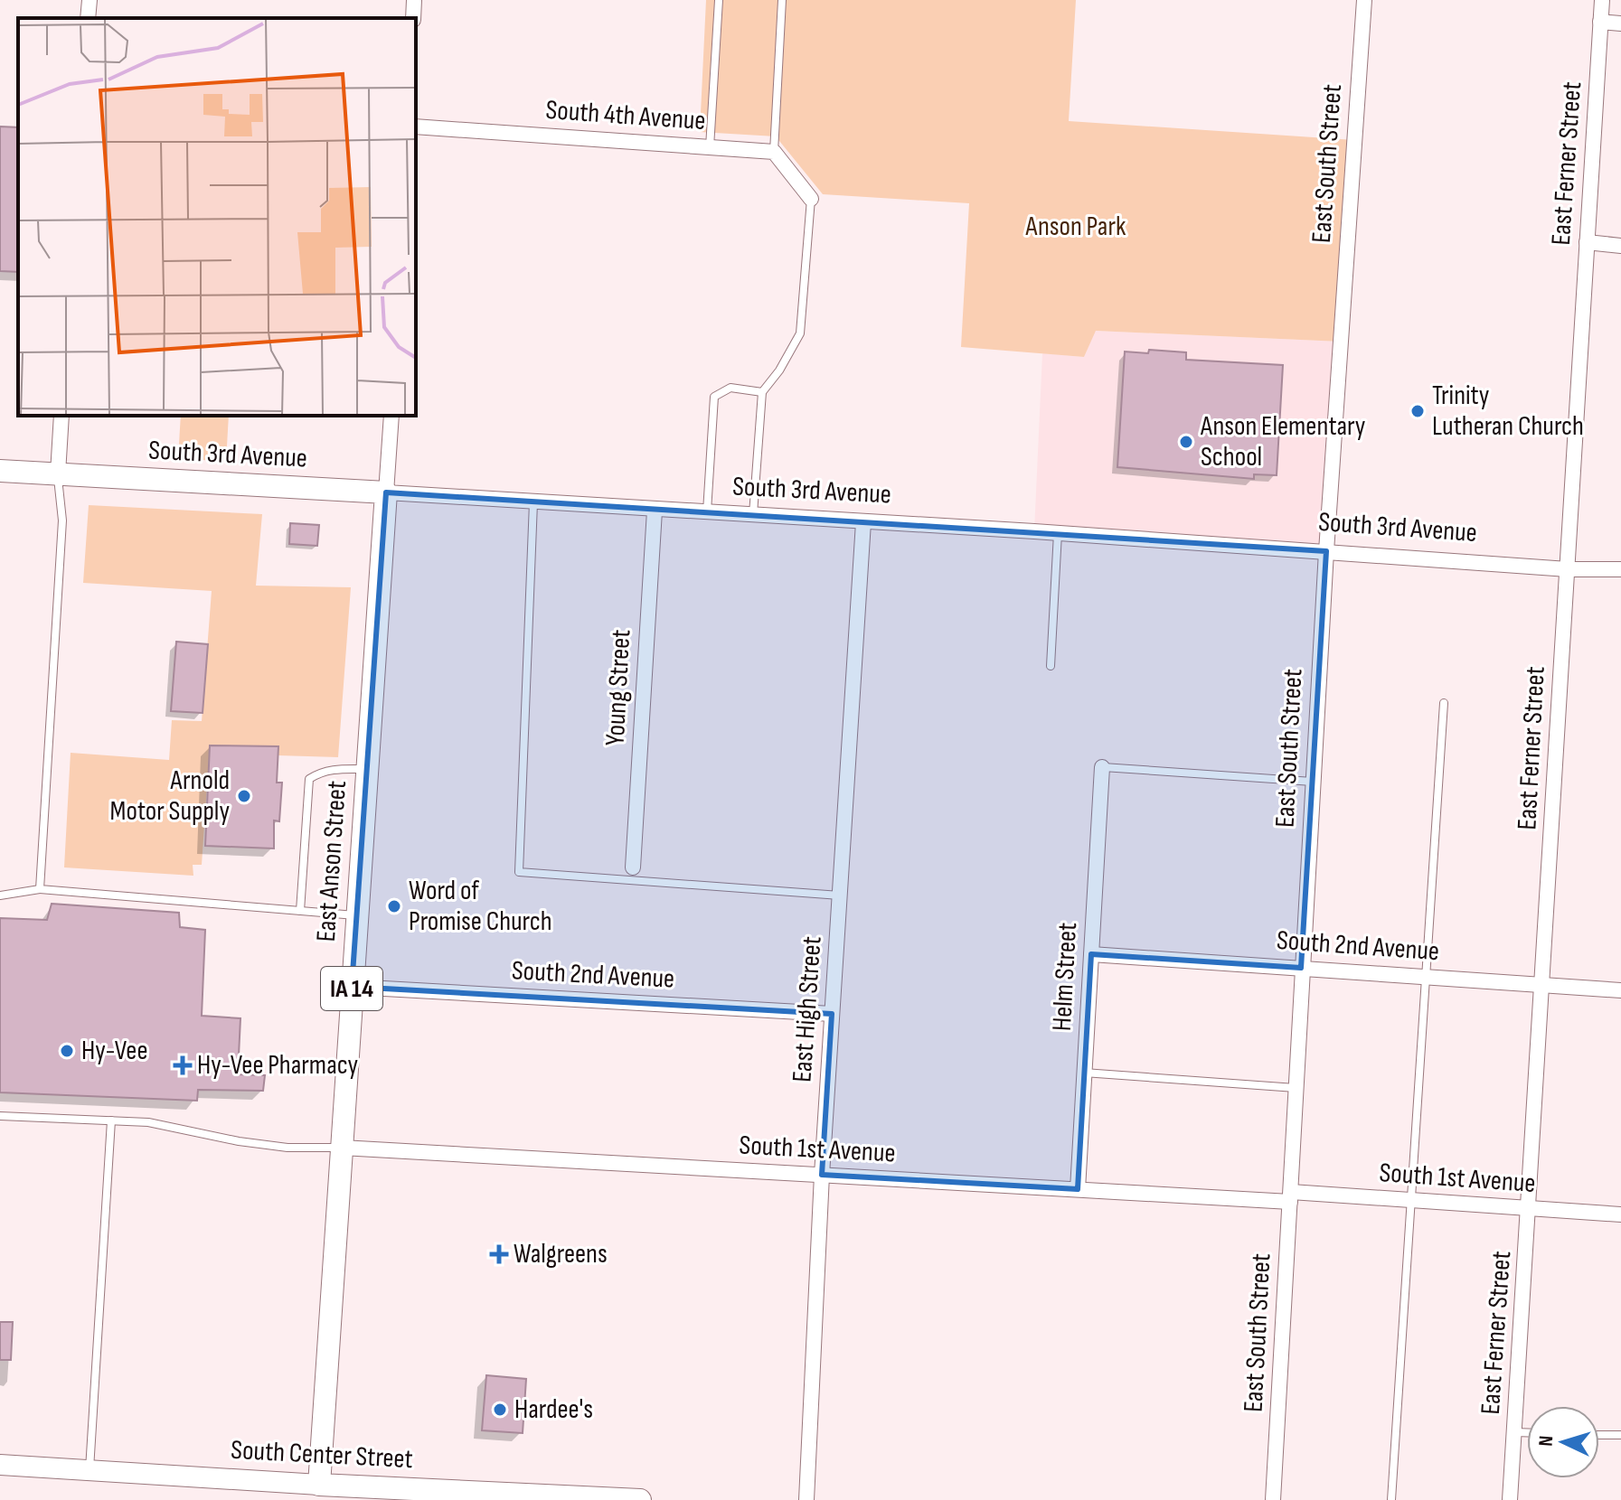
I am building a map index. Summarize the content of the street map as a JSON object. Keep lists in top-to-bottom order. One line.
{"streets":{"main road":["South 3rd Avenue","East Anson Street","IA 14","South Center Street"],"street":["South 4th Avenue","East South Street","East Ferner Street","Young Street","South 2nd Avenue","Helm Street","East High Street","South 1st Avenue"]},"crossings":[["East South Street","South 3rd Avenue"],["East South Street","South 2nd Avenue"],["East South Street","South 1st Avenue"],["East Ferner Street","South 3rd Avenue"],["East Ferner Street","South 2nd Avenue"],["East Ferner Street","South 1st Avenue"],["South 3rd Avenue","Young Street"],["South 3rd Avenue","East Anson Street"],["South 3rd Avenue","East High Street"],["East Anson Street","South 2nd Avenue"],["East Anson Street","South 1st Avenue"],["East Anson Street","South Center Street"],["South 2nd Avenue","Helm Street"],["South 2nd Avenue","East High Street"],["Helm Street","South 1st Avenue"],["East High Street","South 1st Avenue"]],"parks":["Anson Park"],"places":{"other":["Trinity Lutheran Church","Anson Elementary School","Arnold Motor Supply","Word of Promise Church","Hy-Vee","Hardee's"],"health":["Hy-Vee Pharmacy","Walgreens"]},"north":"left"}
